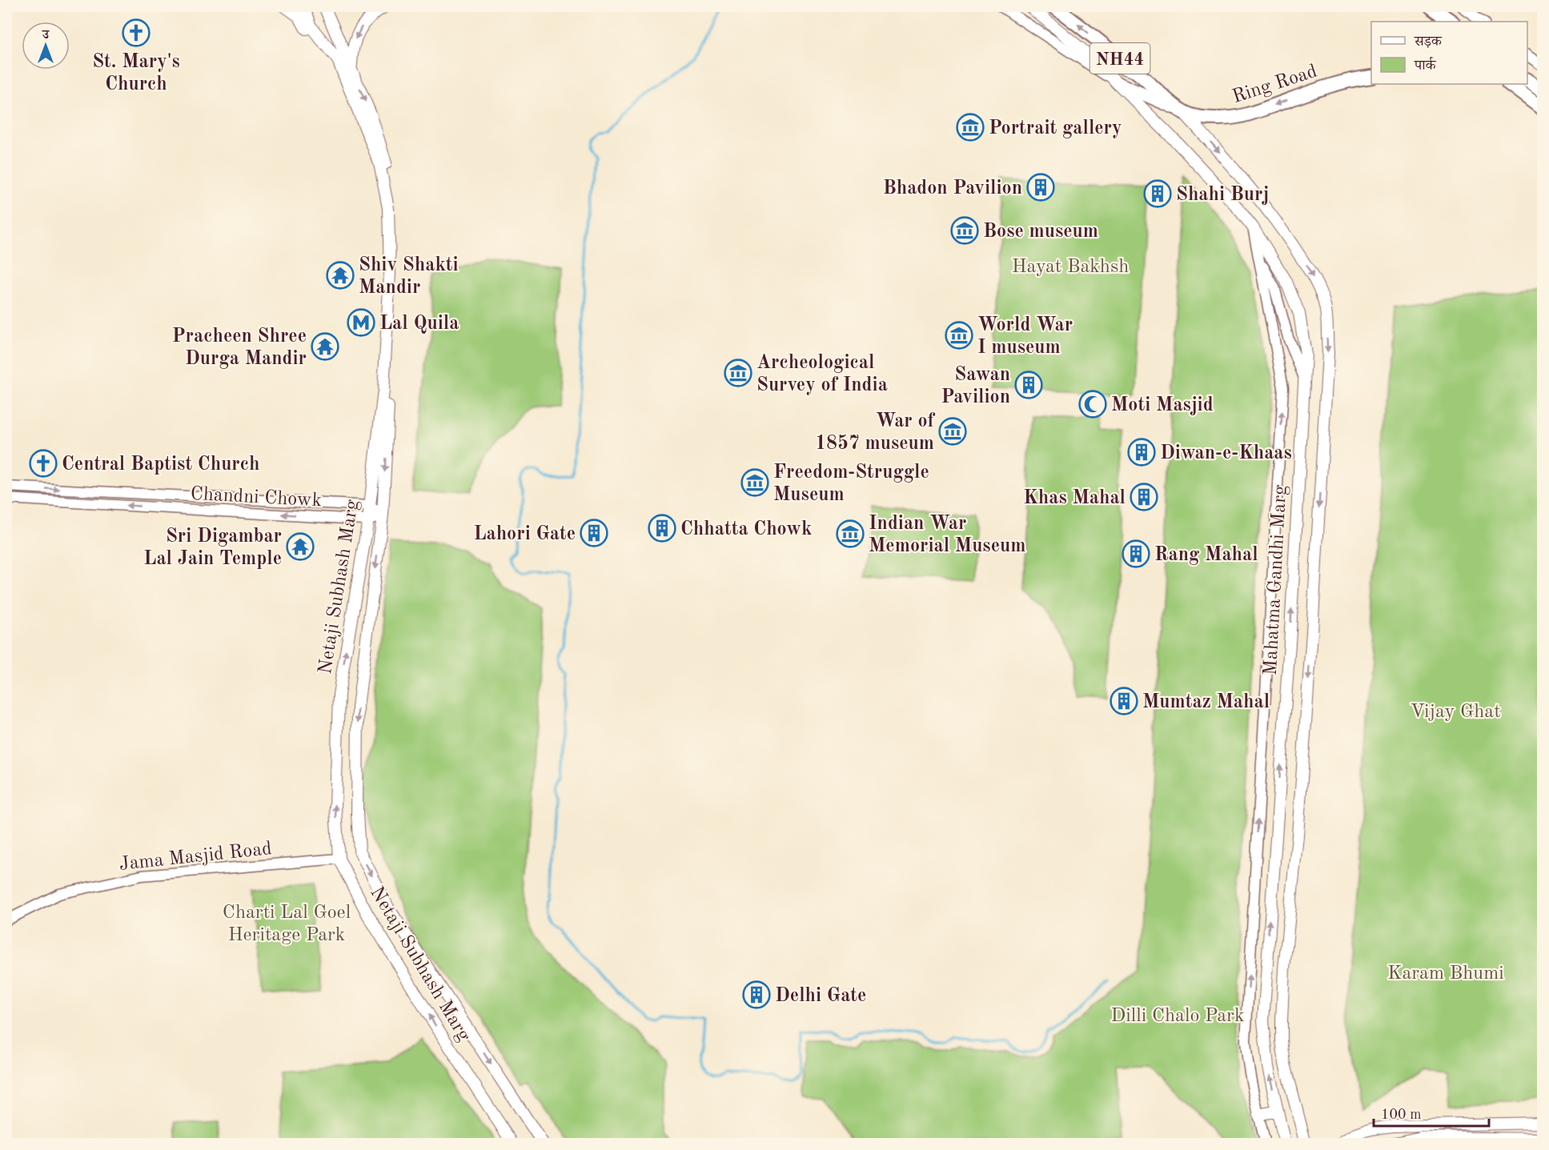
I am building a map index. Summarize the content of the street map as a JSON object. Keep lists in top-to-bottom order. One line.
{"streets":{"highway":["NH44","Ring Road"],"main road":["Mahatma Gandhi Marg","Netaji Subhash Marg"],"street":["Chandni Chowk","Jama Masjid Road"]},"crossings":[["Ring Road","Mahatma Gandhi Marg"],["Chandni Chowk","Netaji Subhash Marg"],["Netaji Subhash Marg","Jama Masjid Road"]],"one_way":["Ring Road"],"parks":["Hayat Bakhsh","Vijay Ghat","Charti Lal Goel Heritage Park","Karam Bhumi","Dilli Chalo Park"],"places":{"church":["St. Mary's Church","Central Baptist Church"],"museum":["Portrait gallery","Bose museum","World War I museum","Archeological Survey of India","War of 1857 museum","Freedom-Struggle Museum","Indian War Memorial Museum"],"building":["Bhadon Pavilion","Shahi Burj","Sawan Pavilion","Diwan-e-Khaas","Khas Mahal","Chhatta Chowk","Lahori Gate","Rang Mahal","Mumtaz Mahal","Delhi Gate"],"temple":["Shiv Shakti Mandir","Pracheen Shree Durga Mandir","Sri Digambar Lal Jain Temple"],"metro station":["Lal Quila"],"mosque":["Moti Masjid"]},"legend":["सड़क","पार्क"],"scale_bar":"100 m","north":"top"}
